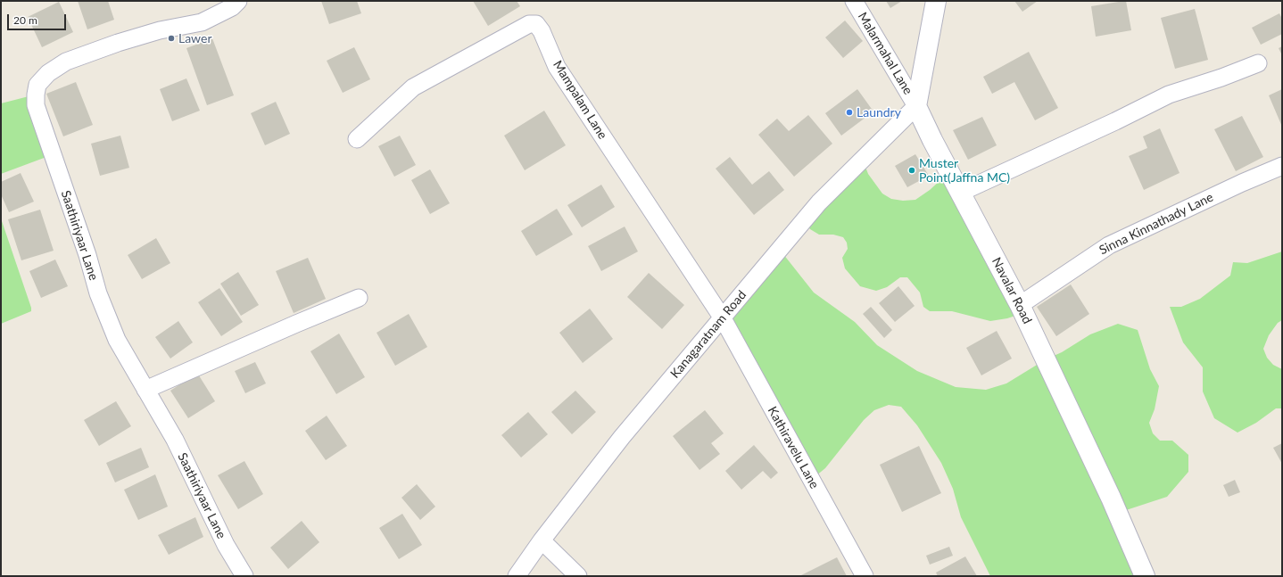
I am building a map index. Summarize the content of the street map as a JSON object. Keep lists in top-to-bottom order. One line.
{"streets":{"street":["Malarmahal Lane","Mampalam Lane","Sinna Kinnathady Lane","Saathiriyaar Lane","Navalar Road","Kanagaratnam Road","Kathiravelu Lane"]},"crossings":[["Malarmahal Lane","Navalar Road"],["Malarmahal Lane","Kanagaratnam Road"],["Mampalam Lane","Kanagaratnam Road"],["Mampalam Lane","Kathiravelu Lane"],["Sinna Kinnathady Lane","Navalar Road"],["Navalar Road","Kanagaratnam Road"],["Kanagaratnam Road","Kathiravelu Lane"]],"places":["Lawer","Laundry","Muster Point(Jaffna MC)"],"scale_bar":"20 m"}
